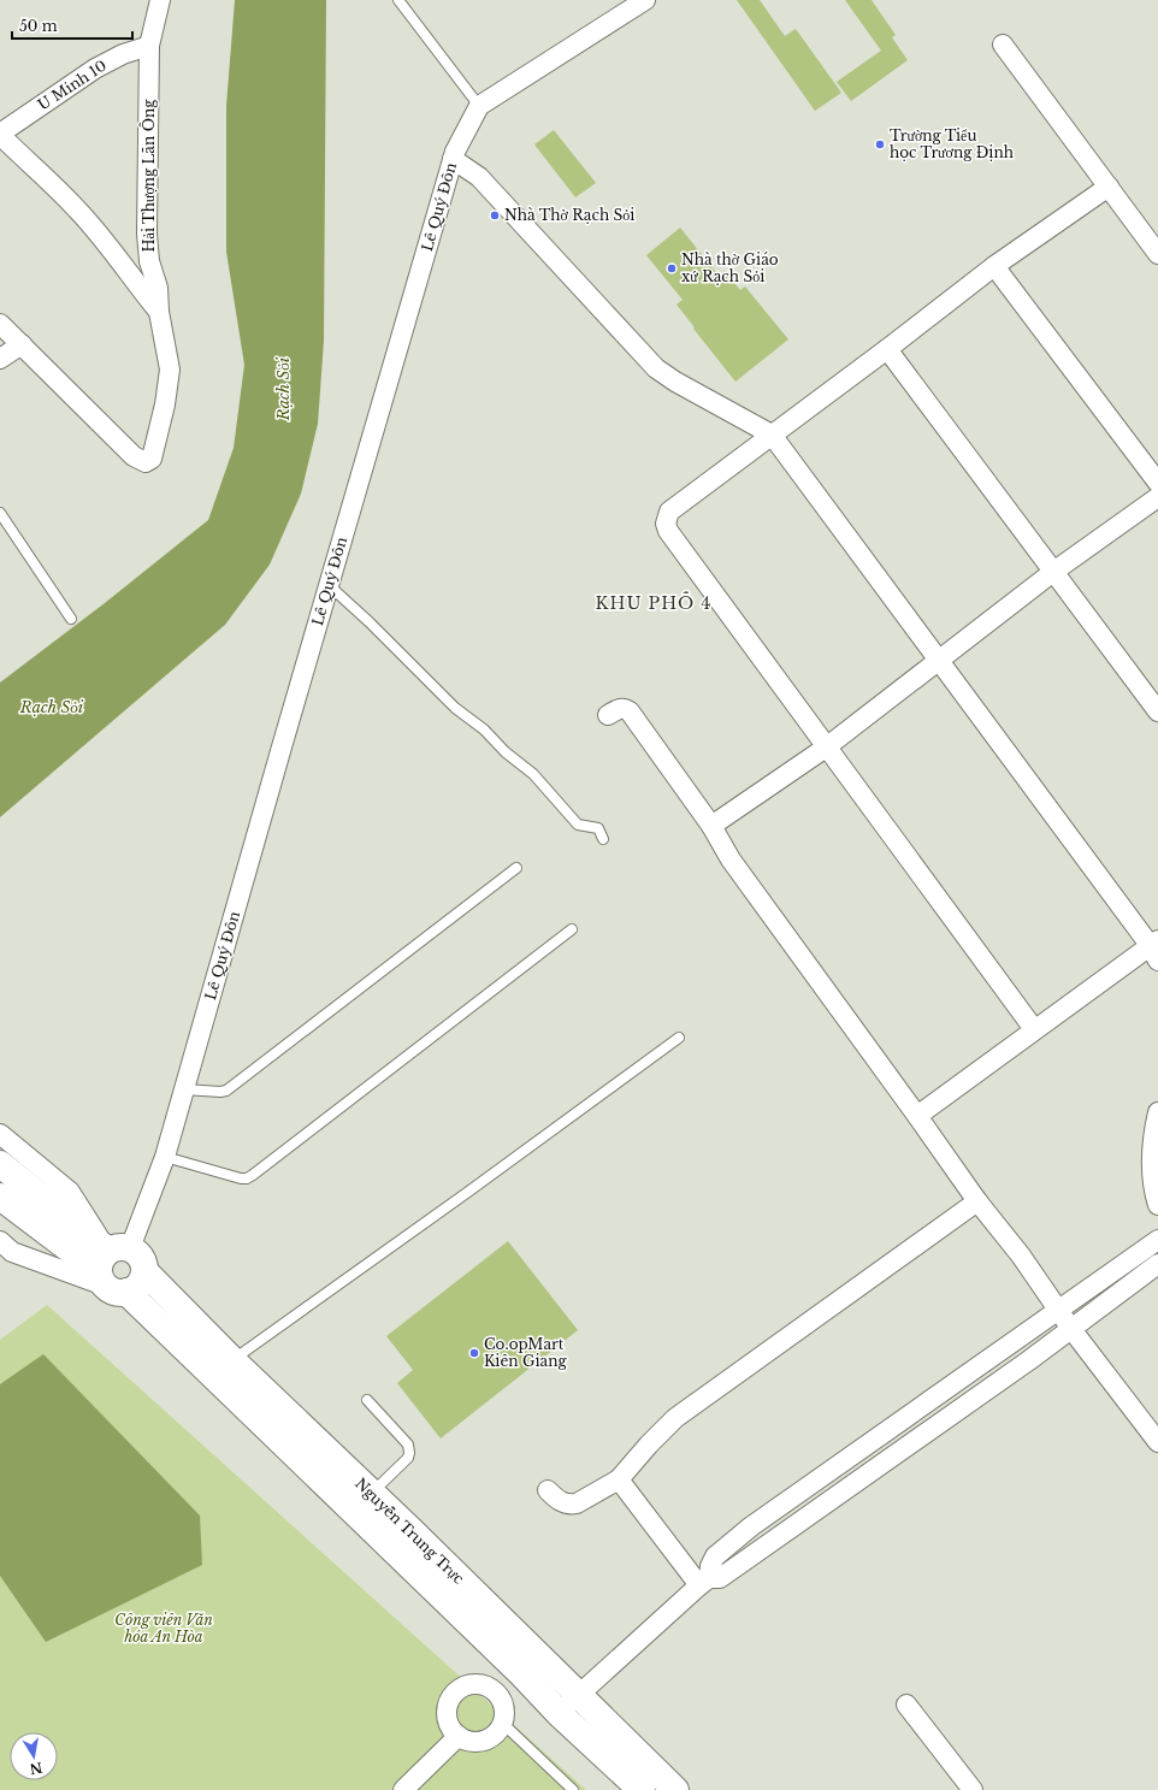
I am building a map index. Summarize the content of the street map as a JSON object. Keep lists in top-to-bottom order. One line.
{"streets":{"main road":["Nguyễn Trung Trực"],"street":["U Minh 10","Hải Thượng Lãn Ông","Lê Quý Đôn"]},"crossings":[["U Minh 10","Hải Thượng Lãn Ông"],["Lê Quý Đôn","Nguyễn Trung Trực"]],"districts":["KHU PHỐ 4"],"water":["Rạch Sỏi"],"parks":["Công viên Văn hóa An Hòa"],"places":["Trường Tiểu học Trương Định","Nhà Thờ Rạch Sỏi","Nhà thờ Giáo xứ Rạch Sỏi","Co.opMart Kiên Giang"],"scale_bar":"50 m","north":"bottom"}
